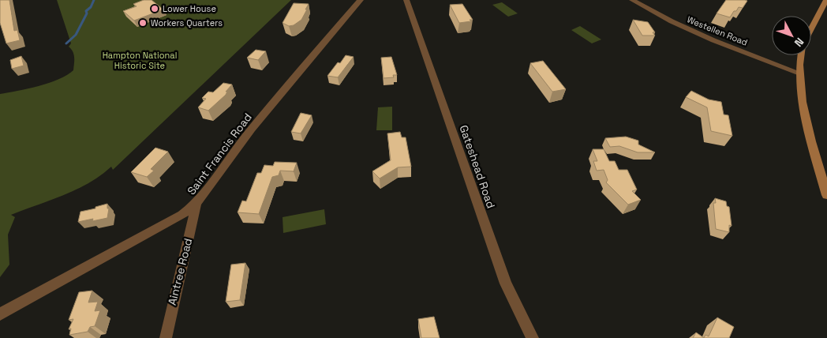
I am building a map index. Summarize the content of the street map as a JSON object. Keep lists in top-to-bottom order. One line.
{"streets":{"street":["Westellen Road","Saint Francis Road","Gateshead Road","Aintree Road"]},"crossings":[["Saint Francis Road","Aintree Road"]],"parks":["Hampton National Historic Site"],"places":["Lower House","Workers Quarters"],"north":"bottom right"}
